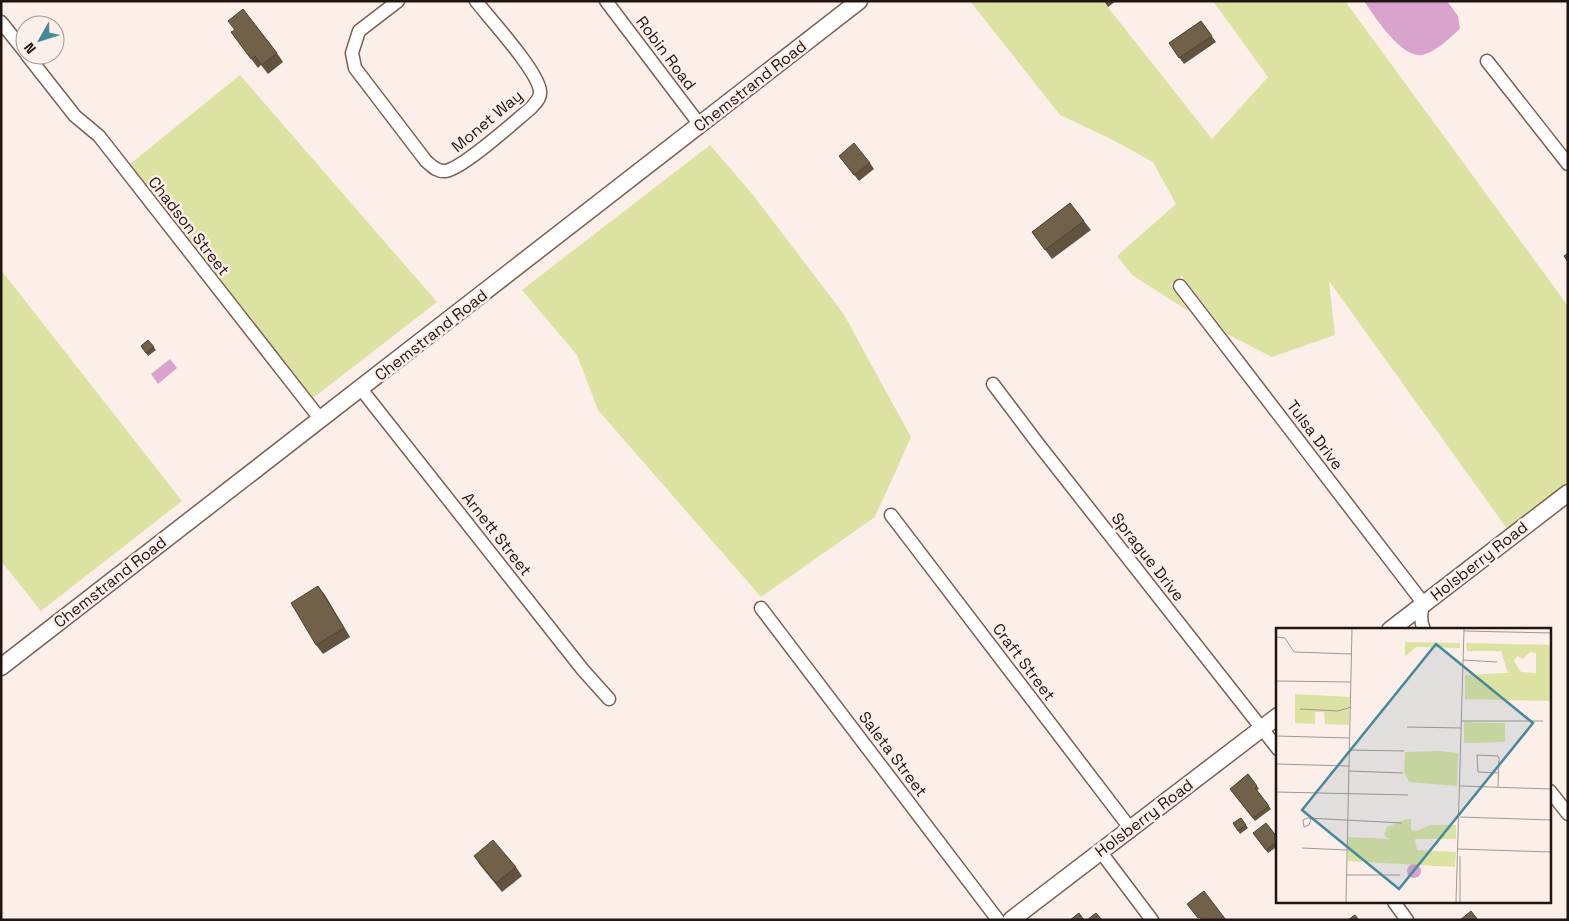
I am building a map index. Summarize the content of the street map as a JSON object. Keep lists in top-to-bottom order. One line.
{"streets":{"street":["Robin Road","Chemstrand Road","Monet Way","Chadson Street","Tulsa Drive","Arnett Street","Sprague Drive","Holsberry Road","Craft Street","Saleta Street"]},"crossings":[["Robin Road","Chemstrand Road"],["Chemstrand Road","Chadson Street"],["Chemstrand Road","Arnett Street"],["Tulsa Drive","Holsberry Road"],["Sprague Drive","Holsberry Road"],["Holsberry Road","Craft Street"]],"north":"bottom left"}
